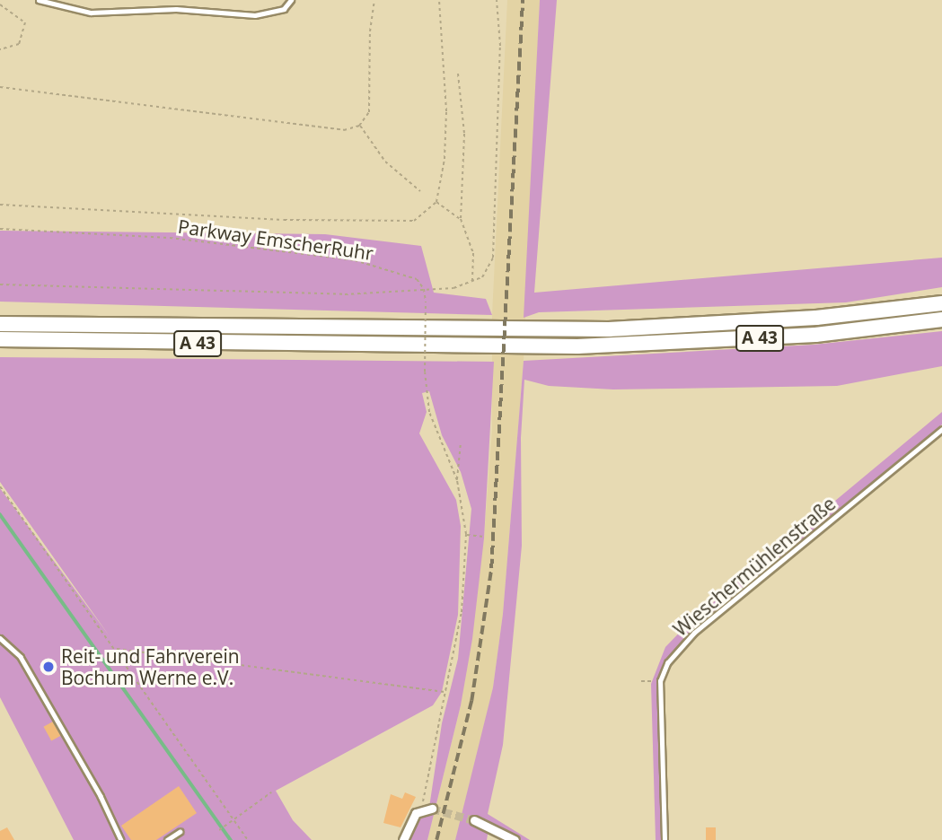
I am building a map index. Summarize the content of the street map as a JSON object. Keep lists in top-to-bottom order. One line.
{"streets":{"highway":["A 43"],"lane":["Wieschermühlenstraße"],"path":["Parkway EmscherRuhr"]},"places":["Reit- und Fahrverein Bochum Werne e.V."]}
